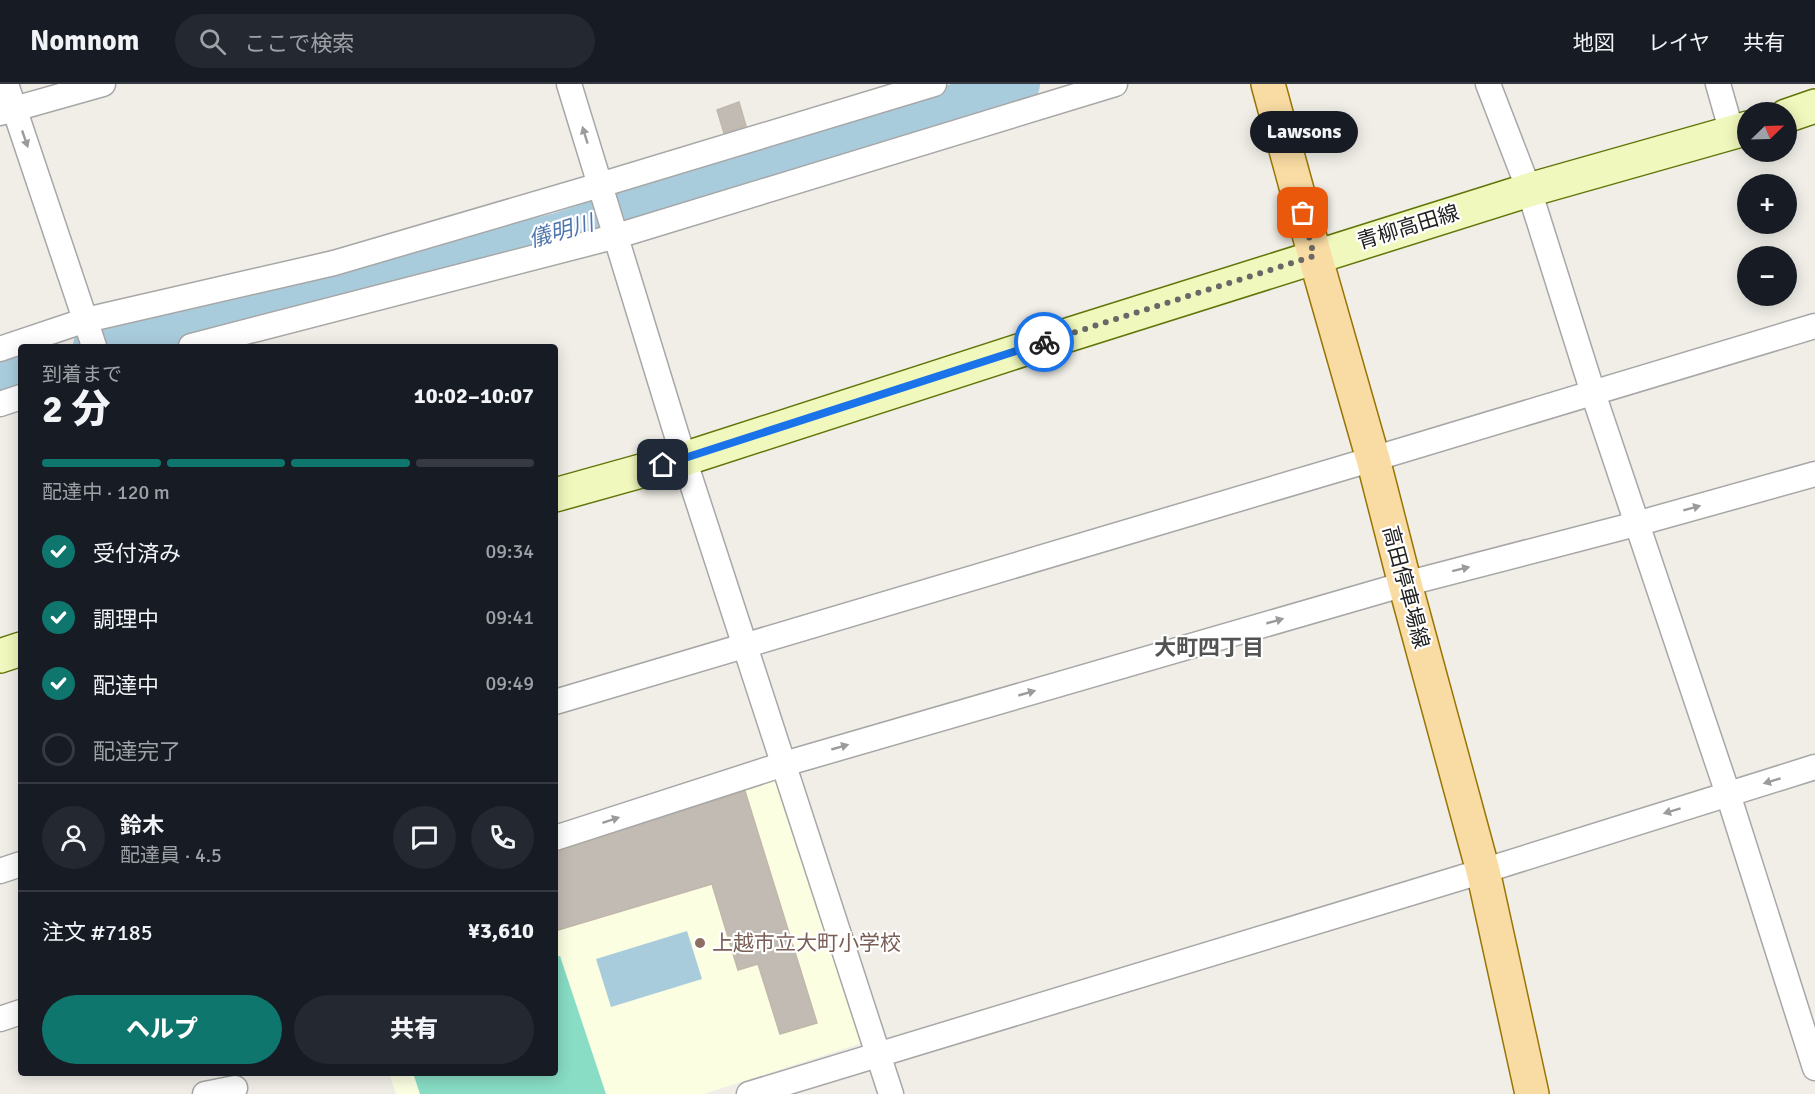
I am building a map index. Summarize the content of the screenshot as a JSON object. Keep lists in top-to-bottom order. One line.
{"streets":{"main road":["青柳高田線","高田停車場線"]},"crossings":[["青柳高田線","高田停車場線"]],"districts":["大町四丁目"],"water":["儀明川"],"places":["Lawsons","上越市立大町小学校"],"north":"top right","page":{"header":"Nomnom","search":"ここで検索","nav":["地図","レイヤ","共有"],"map_buttons":["+","−"],"bubble":"Lawsons","heading":["2 分","到着まで","10:02–10:07"],"panel":["鈴木","配達員 · 4.5","注文 #7185","¥3,610"],"bar":"配達中 · 120 m","list":[["受付済み","09:34"],["調理中","09:41"],["配達中","09:49"],"配達完了"],"buttons":["ヘルプ","共有"]}}
